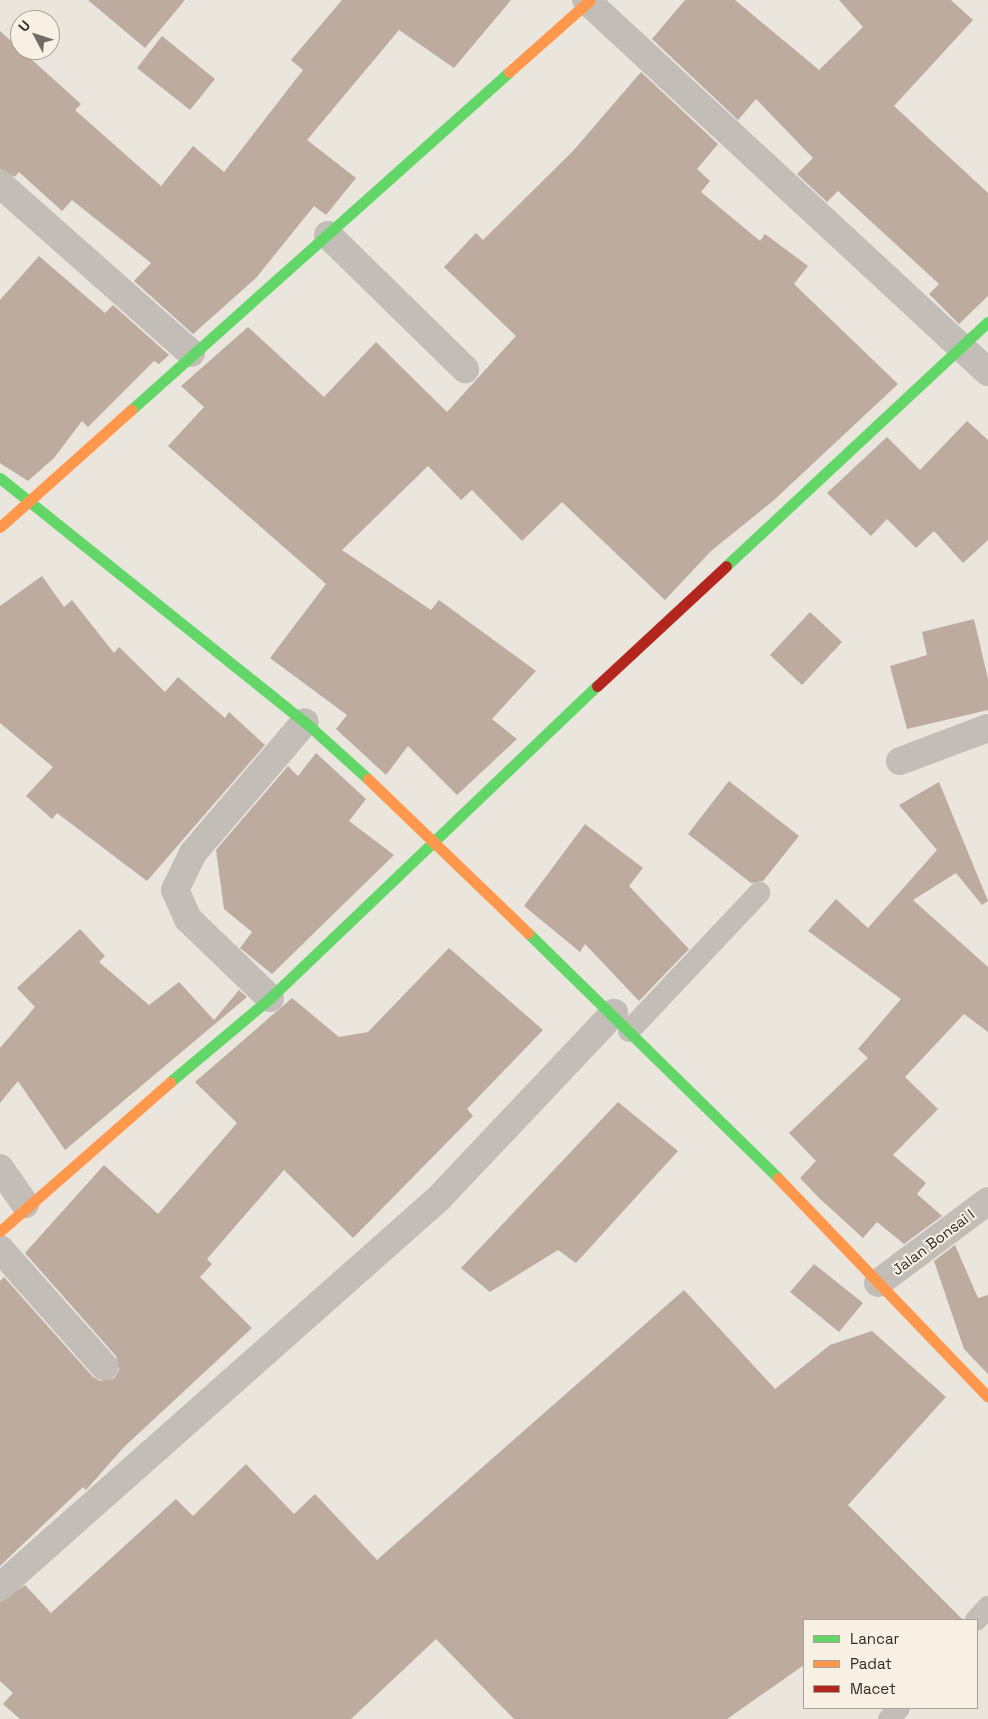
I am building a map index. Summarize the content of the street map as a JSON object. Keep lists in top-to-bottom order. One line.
{"streets":{"street":["Jalan Bonsai I"]},"legend":["Lancar","Padat","Macet"],"north":"top left"}
